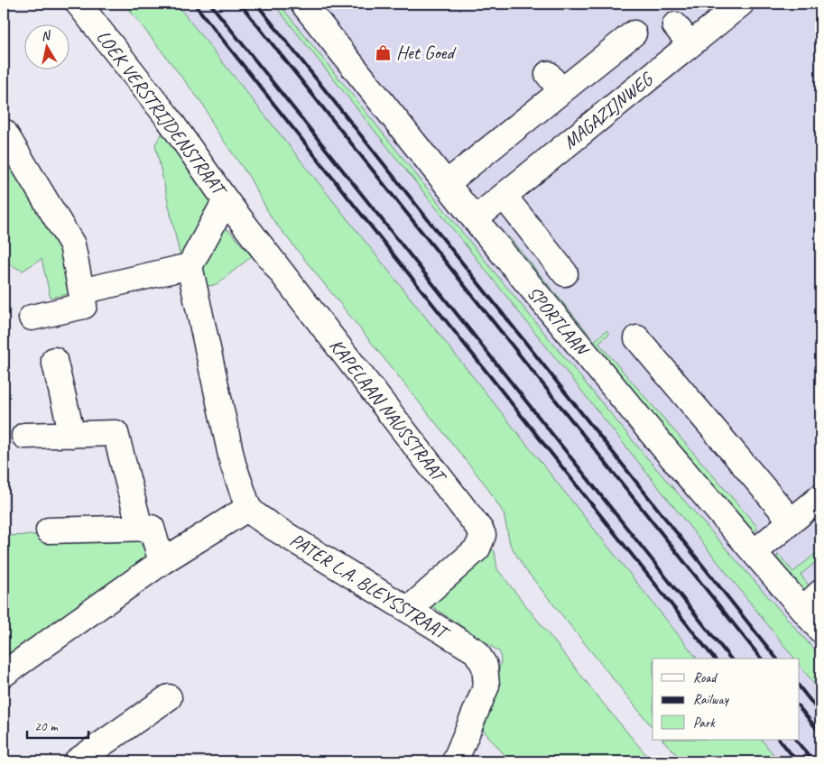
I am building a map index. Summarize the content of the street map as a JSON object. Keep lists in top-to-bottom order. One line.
{"streets":{"street":["MAGAZIJNWEG","LOEK VERSTRIJDENSTRAAT","SPORTLAAN","KAPELAAN NAUSSTRAAT","PATER L.A. BLEYSSTRAAT"]},"crossings":[["MAGAZIJNWEG","SPORTLAAN"],["LOEK VERSTRIJDENSTRAAT","KAPELAAN NAUSSTRAAT"],["KAPELAAN NAUSSTRAAT","PATER L.A. BLEYSSTRAAT"]],"places":{"shop":["Het Goed"]},"legend":["Road","Railway","Park"],"scale_bar":"20 m","north":"top"}
